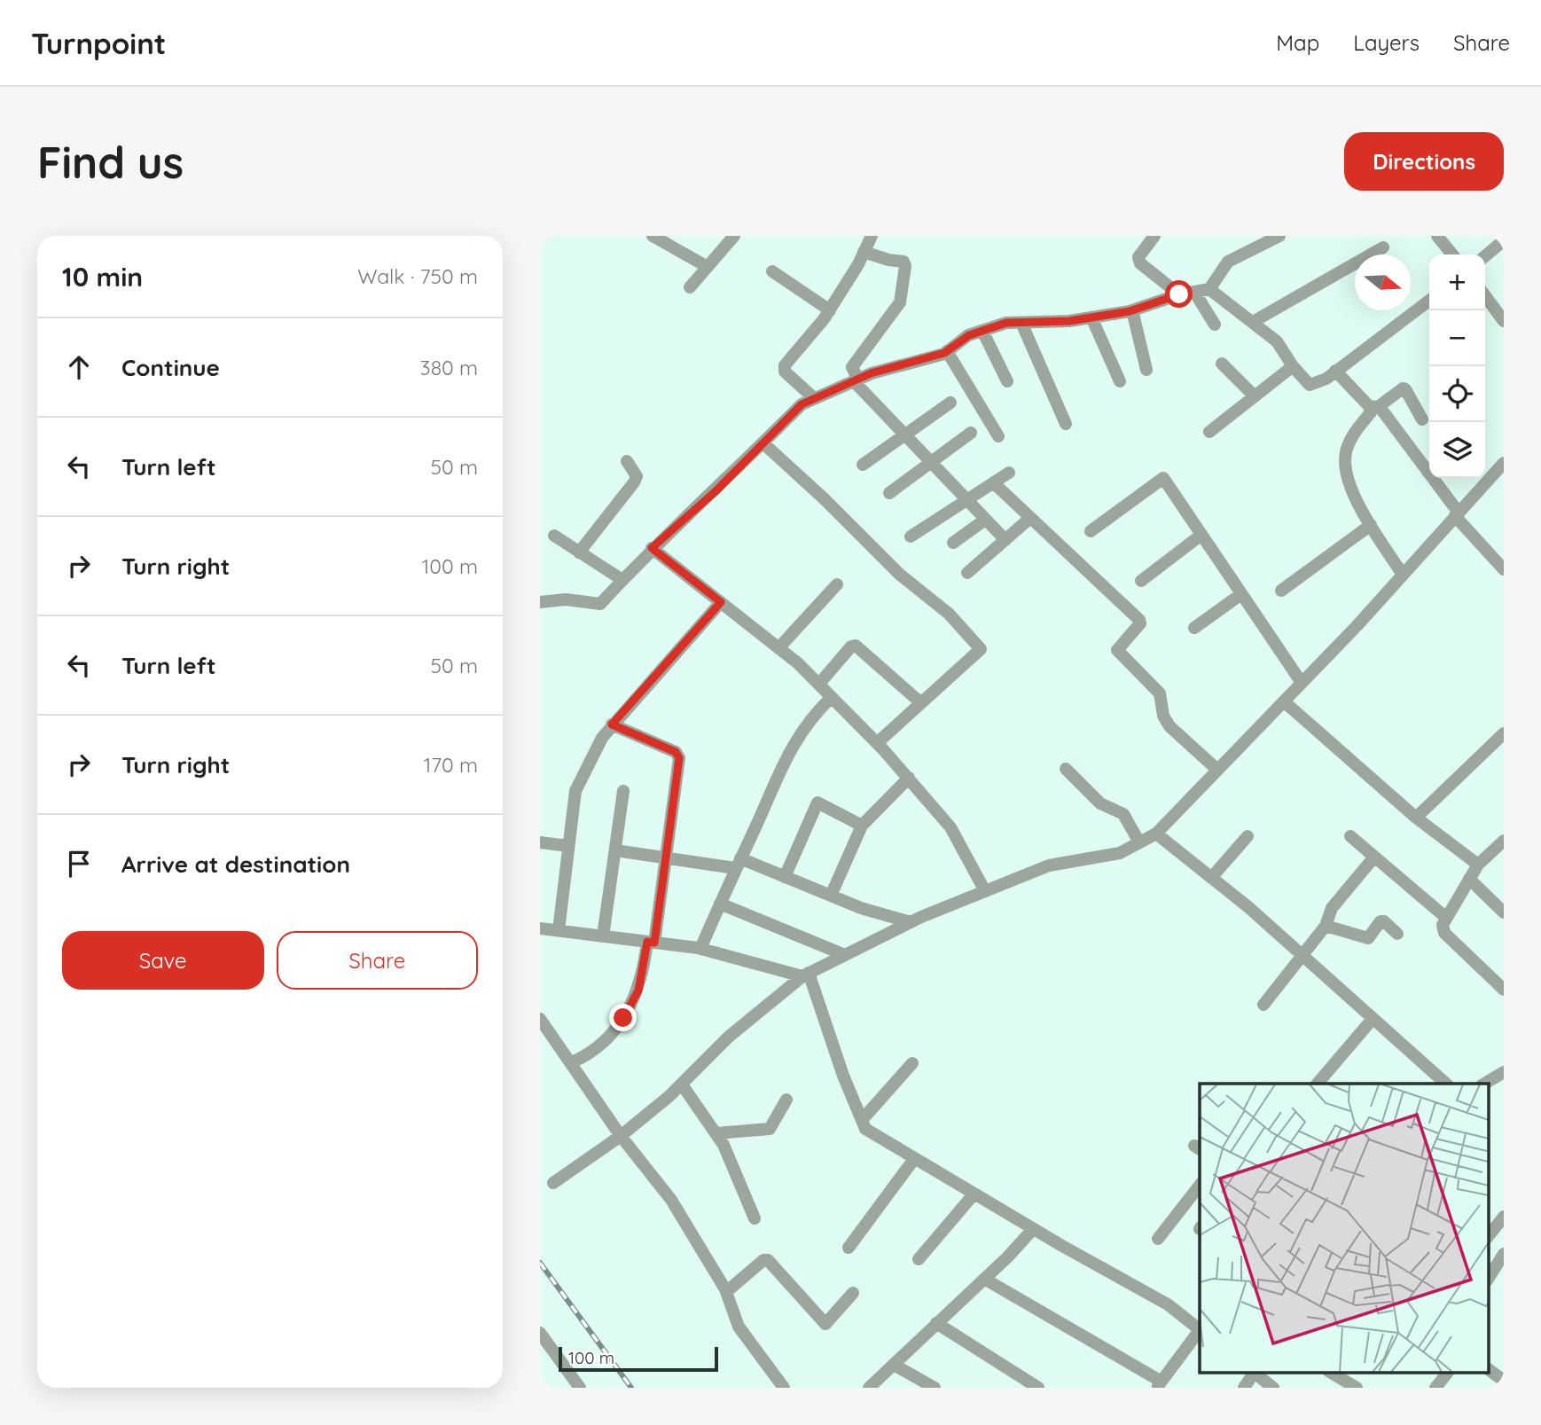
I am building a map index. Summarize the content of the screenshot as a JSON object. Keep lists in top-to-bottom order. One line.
{"scale_bar":"100 m","north":"right","page":{"header":"Turnpoint","nav":["Map","Layers","Share"],"buttons":["Directions",["Save","Share"]],"title":"Find us","heading":["10 min","Walk · 750 m"],"map_buttons":["+","−"],"list":[["Continue","380 m"],["Turn left","50 m"],["Turn right","100 m"],["Turn left","50 m"],["Turn right","170 m"],"Arrive at destination"],"scale":"100 m"}}
